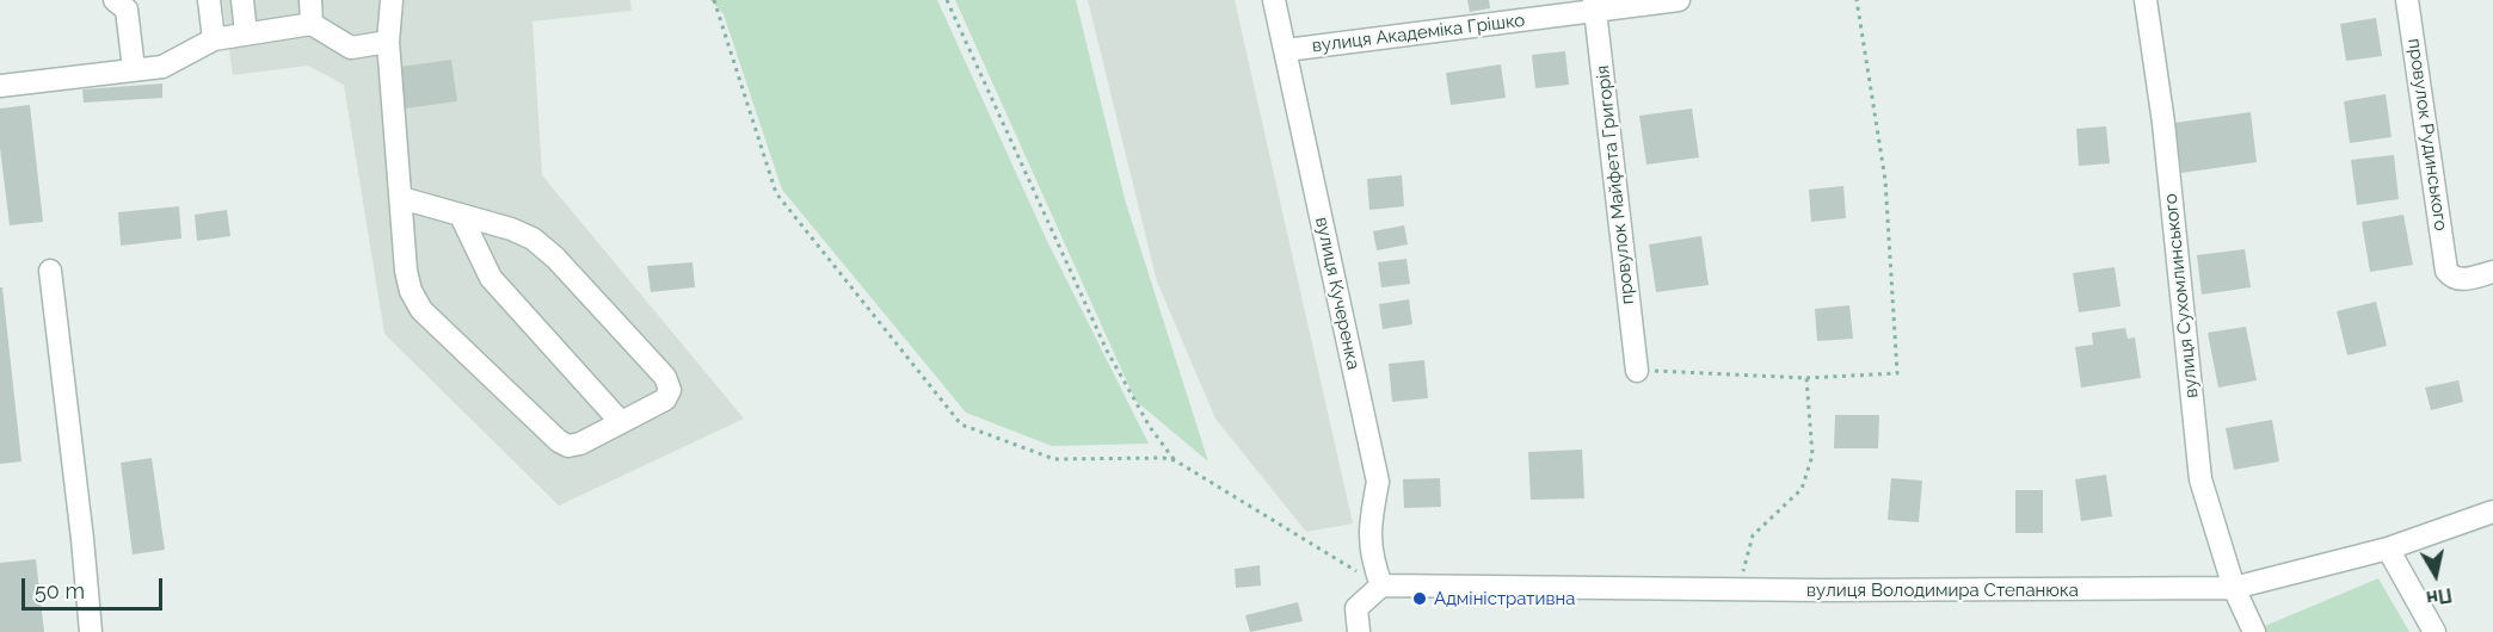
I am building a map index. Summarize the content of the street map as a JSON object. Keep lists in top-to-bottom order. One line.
{"streets":{"street":["вулиця Академіка Грішко","провулок Рудинського","провулок Майфета Григорія","вулиця Кучеренка","вулиця Сухомлинського","вулиця Володимира Степанюка"]},"crossings":[["вулиця Академіка Грішко","провулок Майфета Григорія"],["вулиця Академіка Грішко","вулиця Кучеренка"],["вулиця Кучеренка","вулиця Володимира Степанюка"],["вулиця Сухомлинського","вулиця Володимира Степанюка"]],"places":["Адміністративна"],"scale_bar":"50 m","north":"bottom"}
